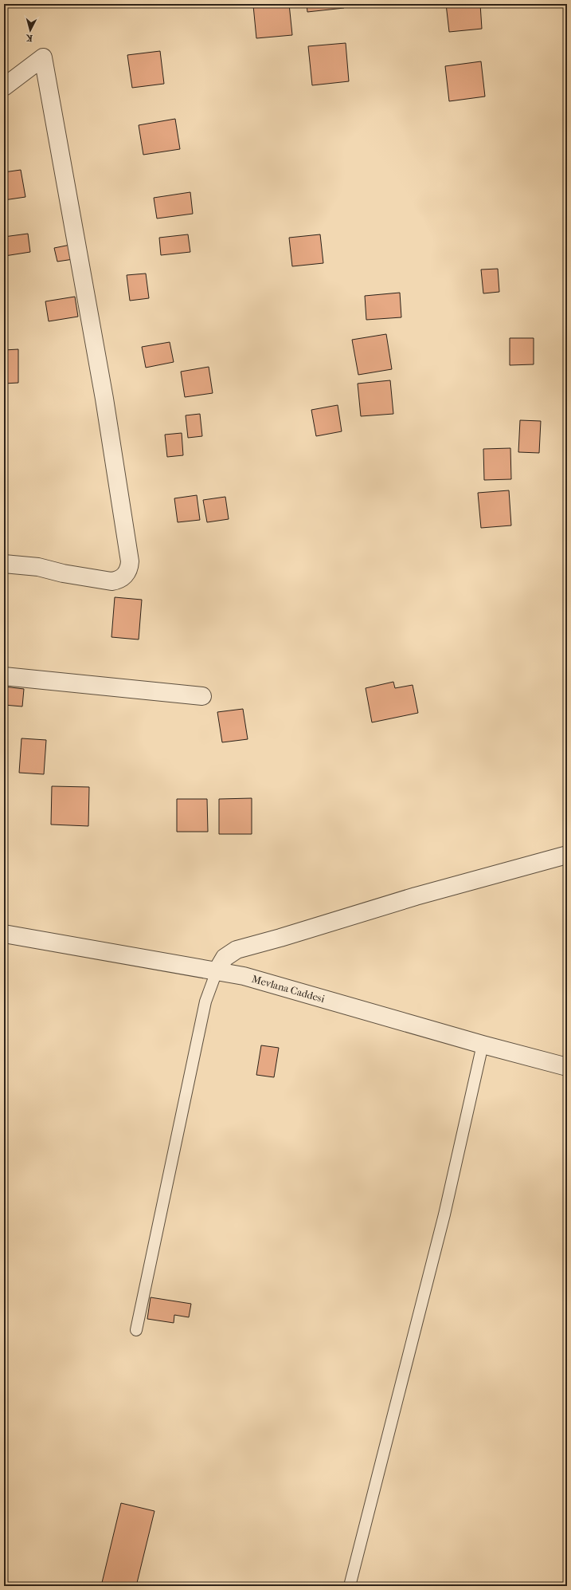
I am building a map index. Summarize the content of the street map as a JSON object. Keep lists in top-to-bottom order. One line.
{"streets":{"street":["Mevlana Caddesi"]},"north":"bottom"}
